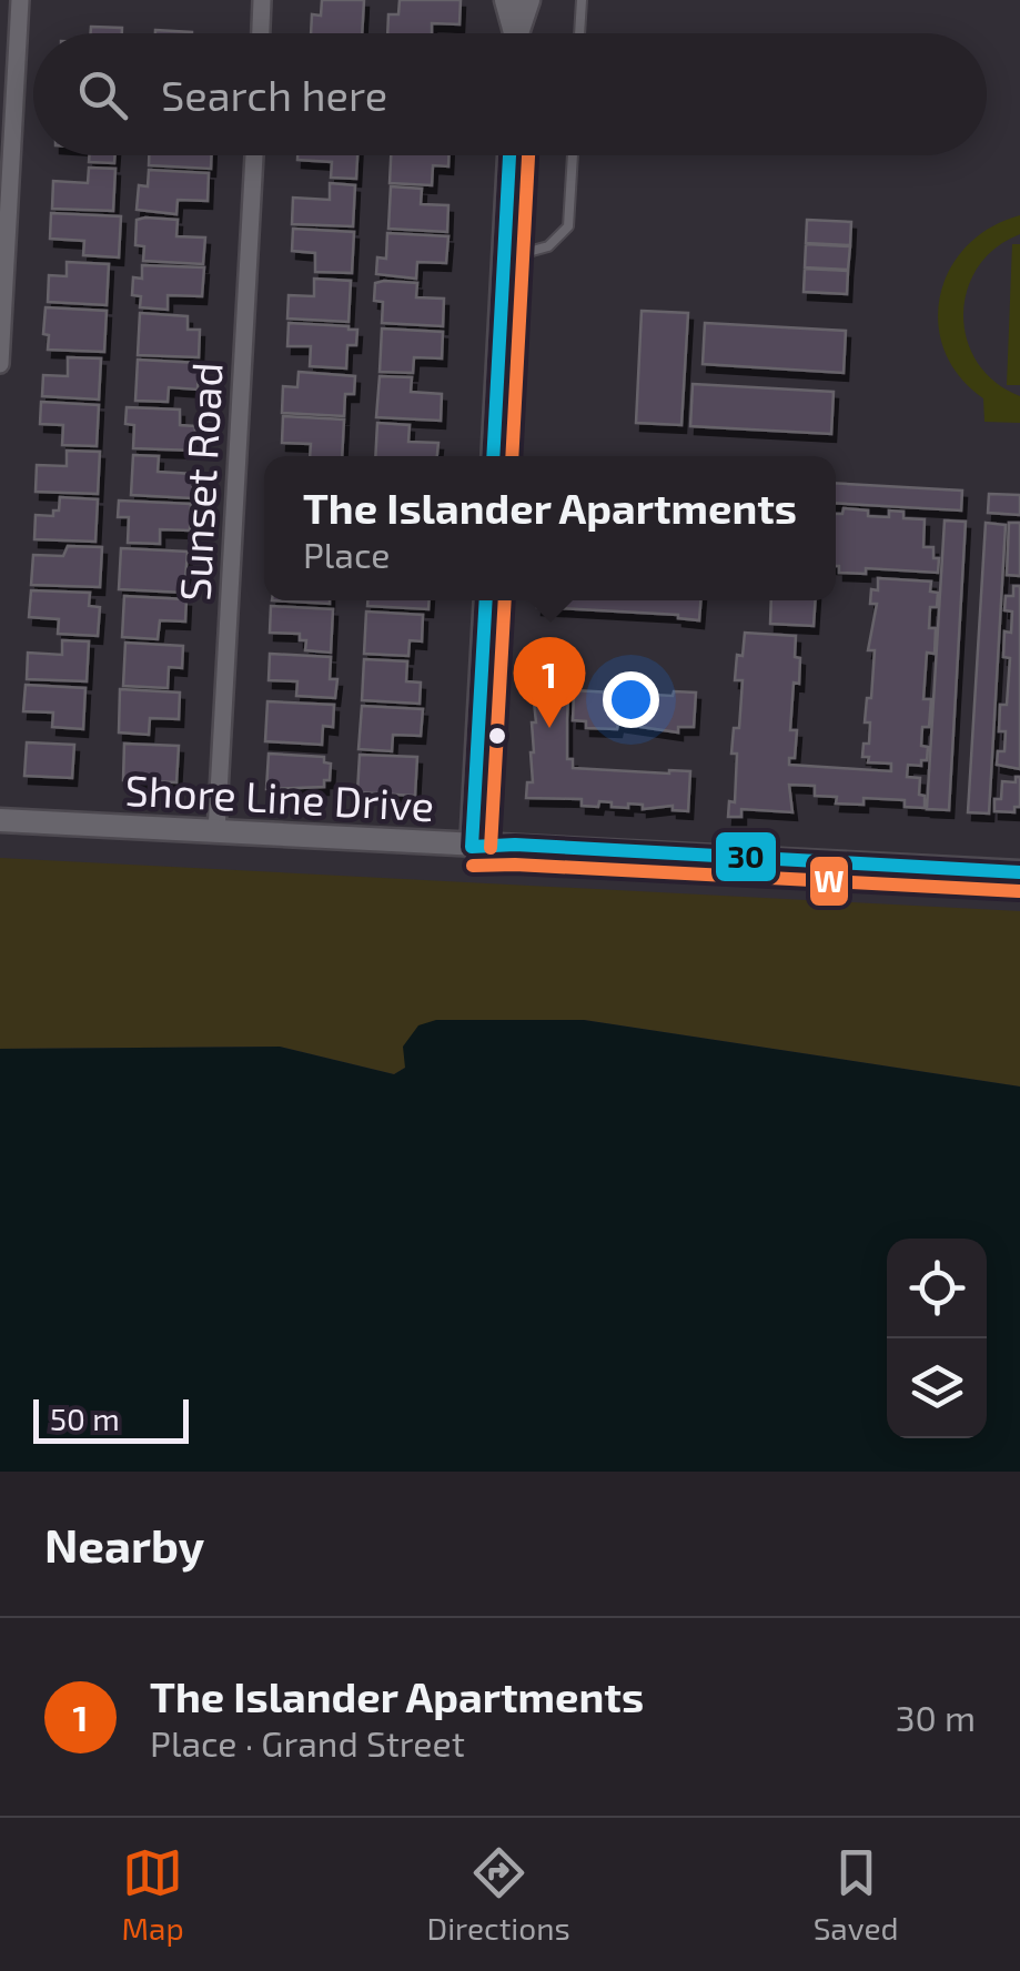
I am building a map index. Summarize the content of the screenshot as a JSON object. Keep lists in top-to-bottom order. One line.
{"streets":{"street":["Sunset Road","Shore Line Drive"]},"crossings":[["Sunset Road","Shore Line Drive"]],"lines":["transit line 30","transit line W"],"scale_bar":"50 m","page":{"search":"Search here","popup":["The Islander Apartments","Place"],"pins":"1","scale":"50 m","heading":"Nearby","list":[{"mark":"1","name":"The Islander Apartments","note":"Place · Grand Street","value":"30 m"}],"nav":["Map","Directions","Saved"]}}
